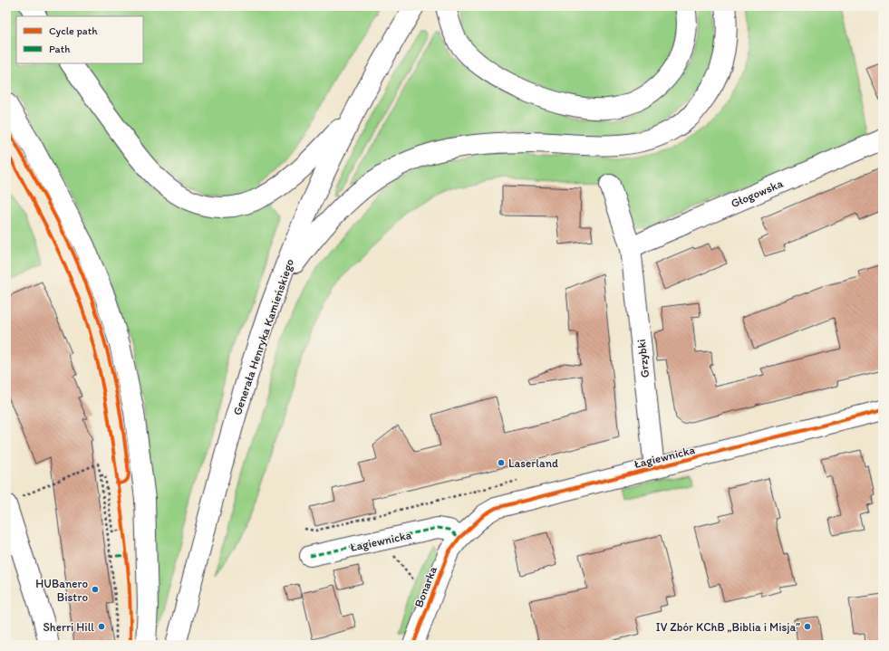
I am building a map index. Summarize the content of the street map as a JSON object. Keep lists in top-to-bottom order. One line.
{"streets":{"main road":["Głogowska","Generała Henryka Kamieńskiego","Grzybki","Łagiewnicka","Bonarka"]},"crossings":[["Głogowska","Grzybki"],["Grzybki","Łagiewnicka"],["Łagiewnicka","Bonarka"]],"places":["Laserland","HUBanero Bistro","Sherri Hill","IV Zbór KChB „Biblia i Misja”"],"legend":["Cycle path","Path"]}
